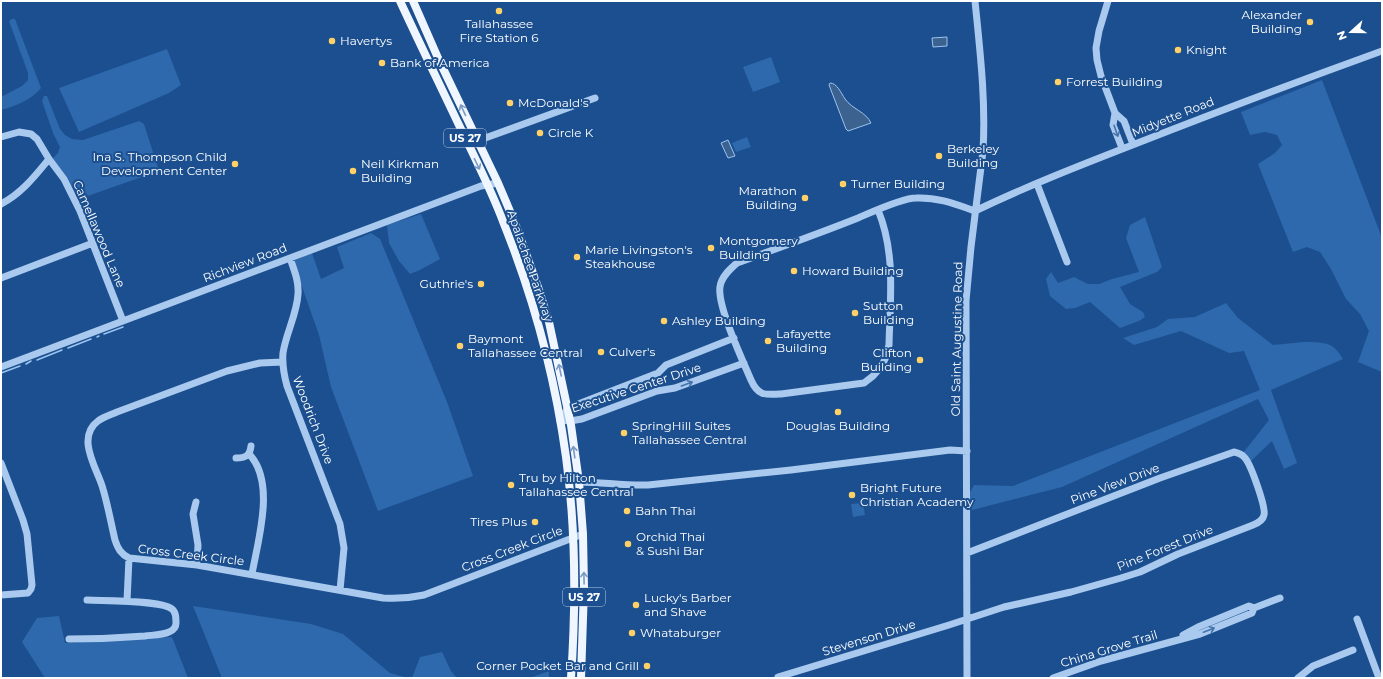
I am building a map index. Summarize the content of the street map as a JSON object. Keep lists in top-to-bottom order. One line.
{"streets":{"main road":["US 27","Apalachee Parkway"],"street":["Midyette Road","Camellawood Lane","Richview Road","Old Saint Augustine Road","Executive Center Drive","Woodrich Drive","Pine View Drive","Pine Forest Drive","Cross Creek Circle","Stevenson Drive","China Grove Trail"]},"crossings":[["Midyette Road","Old Saint Augustine Road"],["Camellawood Lane","Richview Road"],["Richview Road","Apalachee Parkway"],["Richview Road","Woodrich Drive"],["Apalachee Parkway","Executive Center Drive"],["Apalachee Parkway","Cross Creek Circle"],["Old Saint Augustine Road","Pine View Drive"],["Old Saint Augustine Road","Pine Forest Drive"],["Old Saint Augustine Road","Stevenson Drive"],["Woodrich Drive","Cross Creek Circle"],["Pine View Drive","Pine Forest Drive"],["Pine Forest Drive","Stevenson Drive"]],"places":["Tallahassee Fire Station 6","Alexander Building","Havertys","Knight","Bank of America","Forrest Building","McDonald's","Circle K","Berkeley Building","Ina S. Thompson Child Development Center","Neil Kirkman Building","Turner Building","Marathon Building","Montgomery Building","Marie Livingston's Steakhouse","Howard Building","Guthrie's","Sutton Building","Ashley Building","Lafayette Building","Baymont Tallahassee Central","Culver's","Clifton Building","Douglas Building","SpringHill Suites Tallahassee Central","Tru by Hilton Tallahassee Central","Bright Future Christian Academy","Bahn Thai","Tires Plus","Orchid Thai & Sushi Bar","Lucky's Barber and Shave","Whataburger","Corner Pocket Bar and Grill"],"north":"left"}
